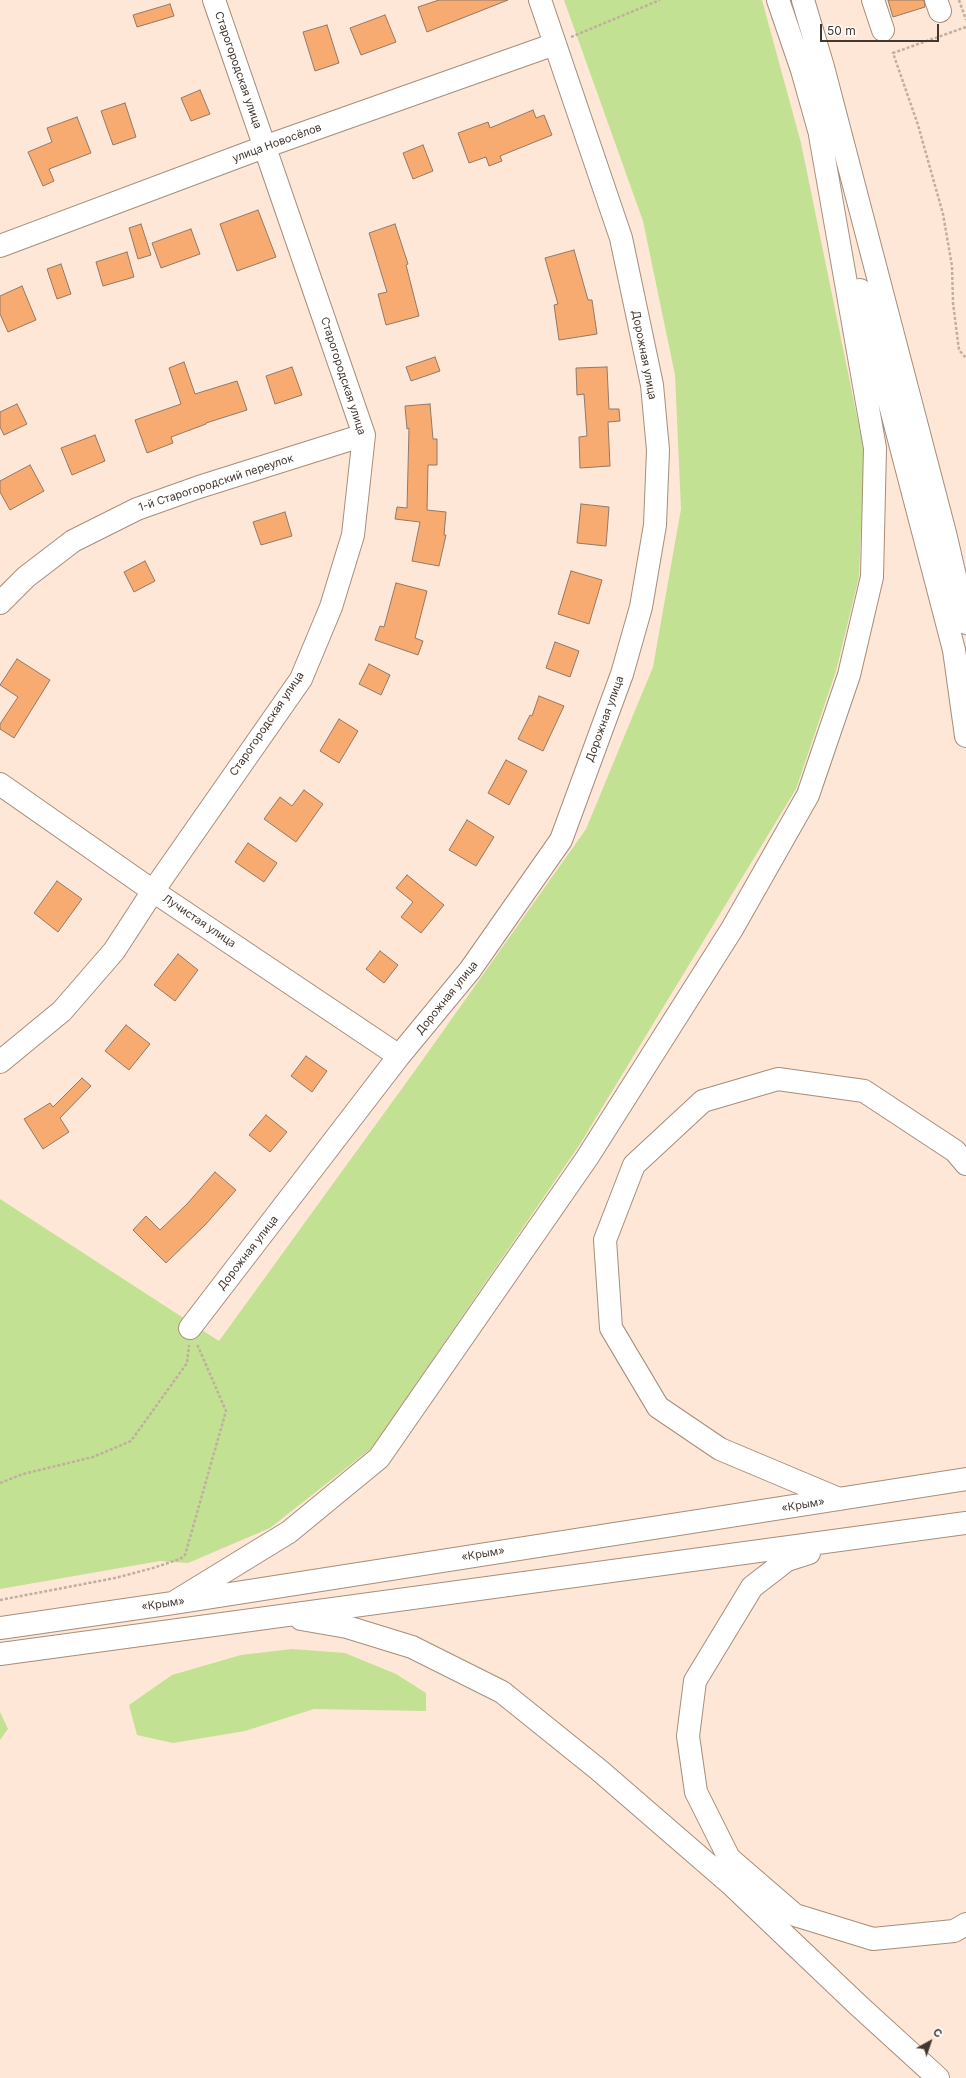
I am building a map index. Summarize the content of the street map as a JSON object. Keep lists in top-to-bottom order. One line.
{"streets":{"main road":["Старогородская улица","улица Новосёлов","Дорожная улица","1-й Старогородский переулок","Лучистая улица","«Крым»"]},"crossings":[["Старогородская улица","улица Новосёлов"],["Старогородская улица","1-й Старогородский переулок"],["Старогородская улица","Лучистая улица"],["улица Новосёлов","Дорожная улица"],["Дорожная улица","Лучистая улица"]],"scale_bar":"50 m","north":"top right"}
